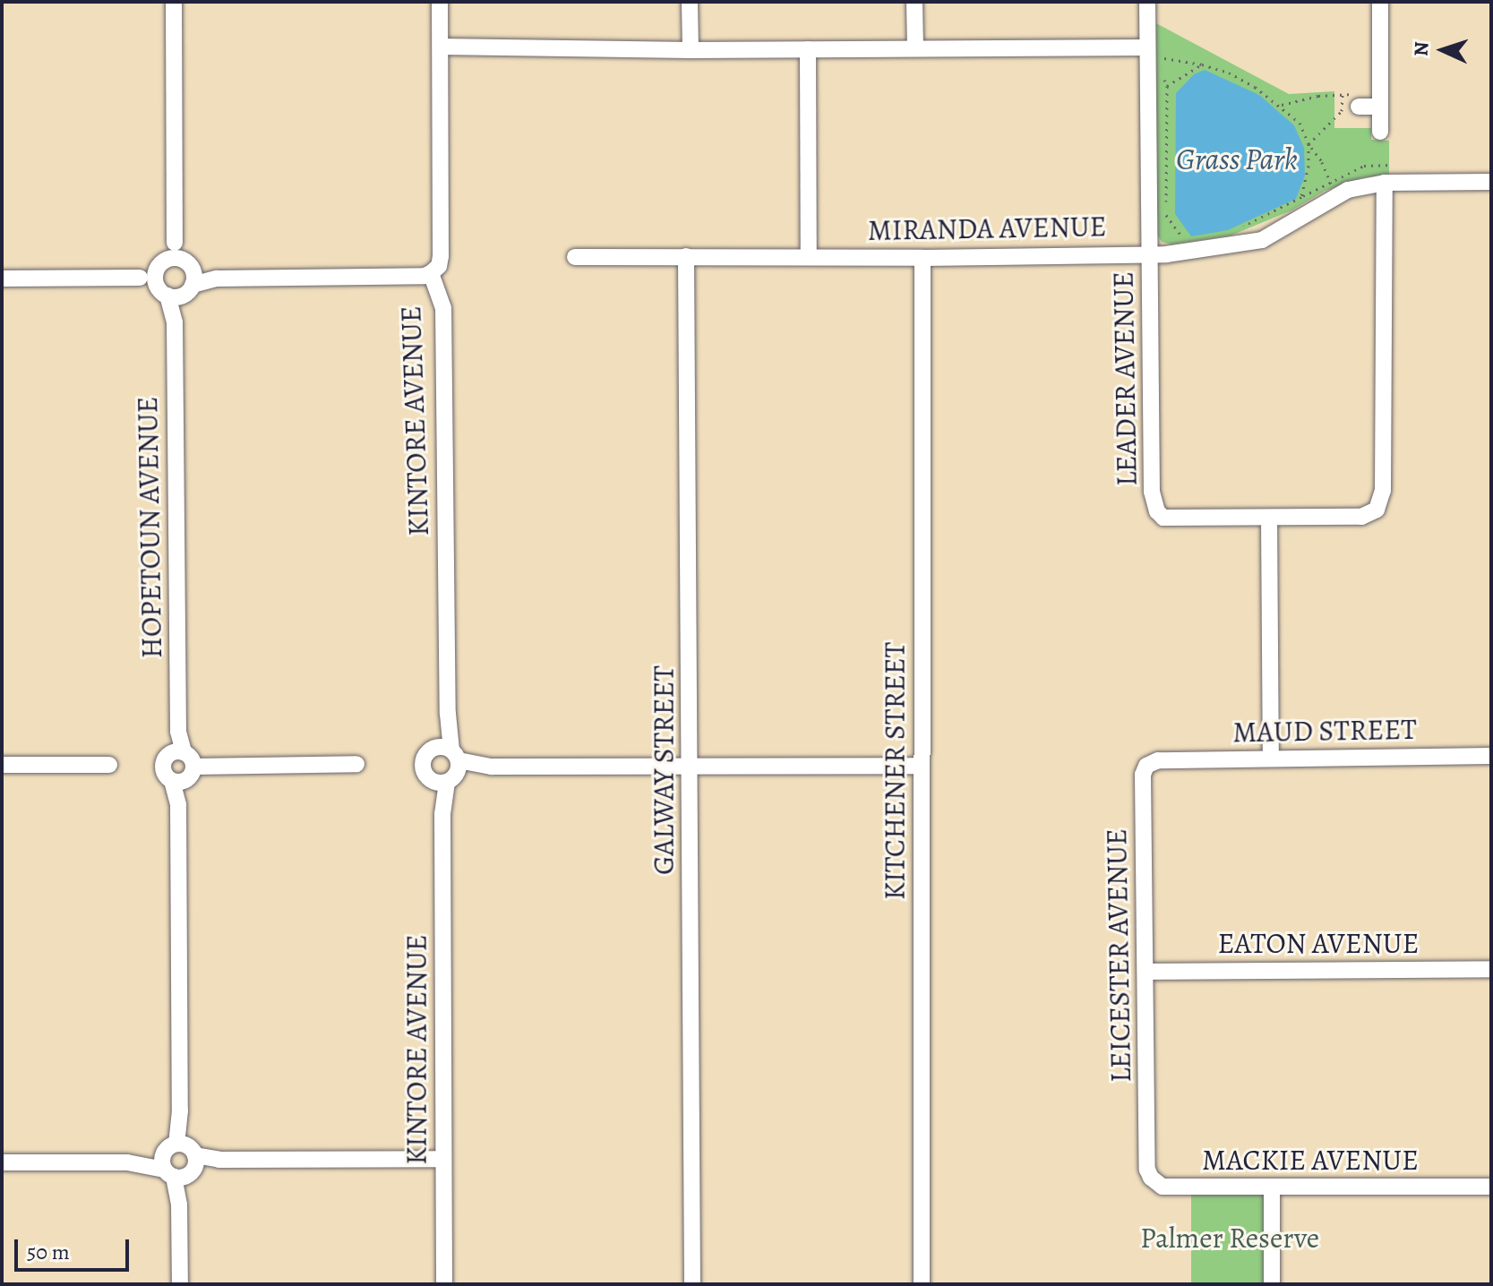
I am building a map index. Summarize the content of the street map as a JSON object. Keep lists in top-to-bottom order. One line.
{"streets":{"street":["MIRANDA AVENUE","LEADER AVENUE","KINTORE AVENUE","HOPETOUN AVENUE","MAUD STREET","GALWAY STREET","KITCHENER STREET","EATON AVENUE","LEICESTER AVENUE","MACKIE AVENUE"]},"crossings":[["MIRANDA AVENUE","LEADER AVENUE"],["MIRANDA AVENUE","GALWAY STREET"],["MIRANDA AVENUE","KITCHENER STREET"],["MAUD STREET","LEICESTER AVENUE"],["EATON AVENUE","LEICESTER AVENUE"],["LEICESTER AVENUE","MACKIE AVENUE"]],"water":["Grass Park"],"parks":["Palmer Reserve"],"scale_bar":"50 m","north":"left"}
